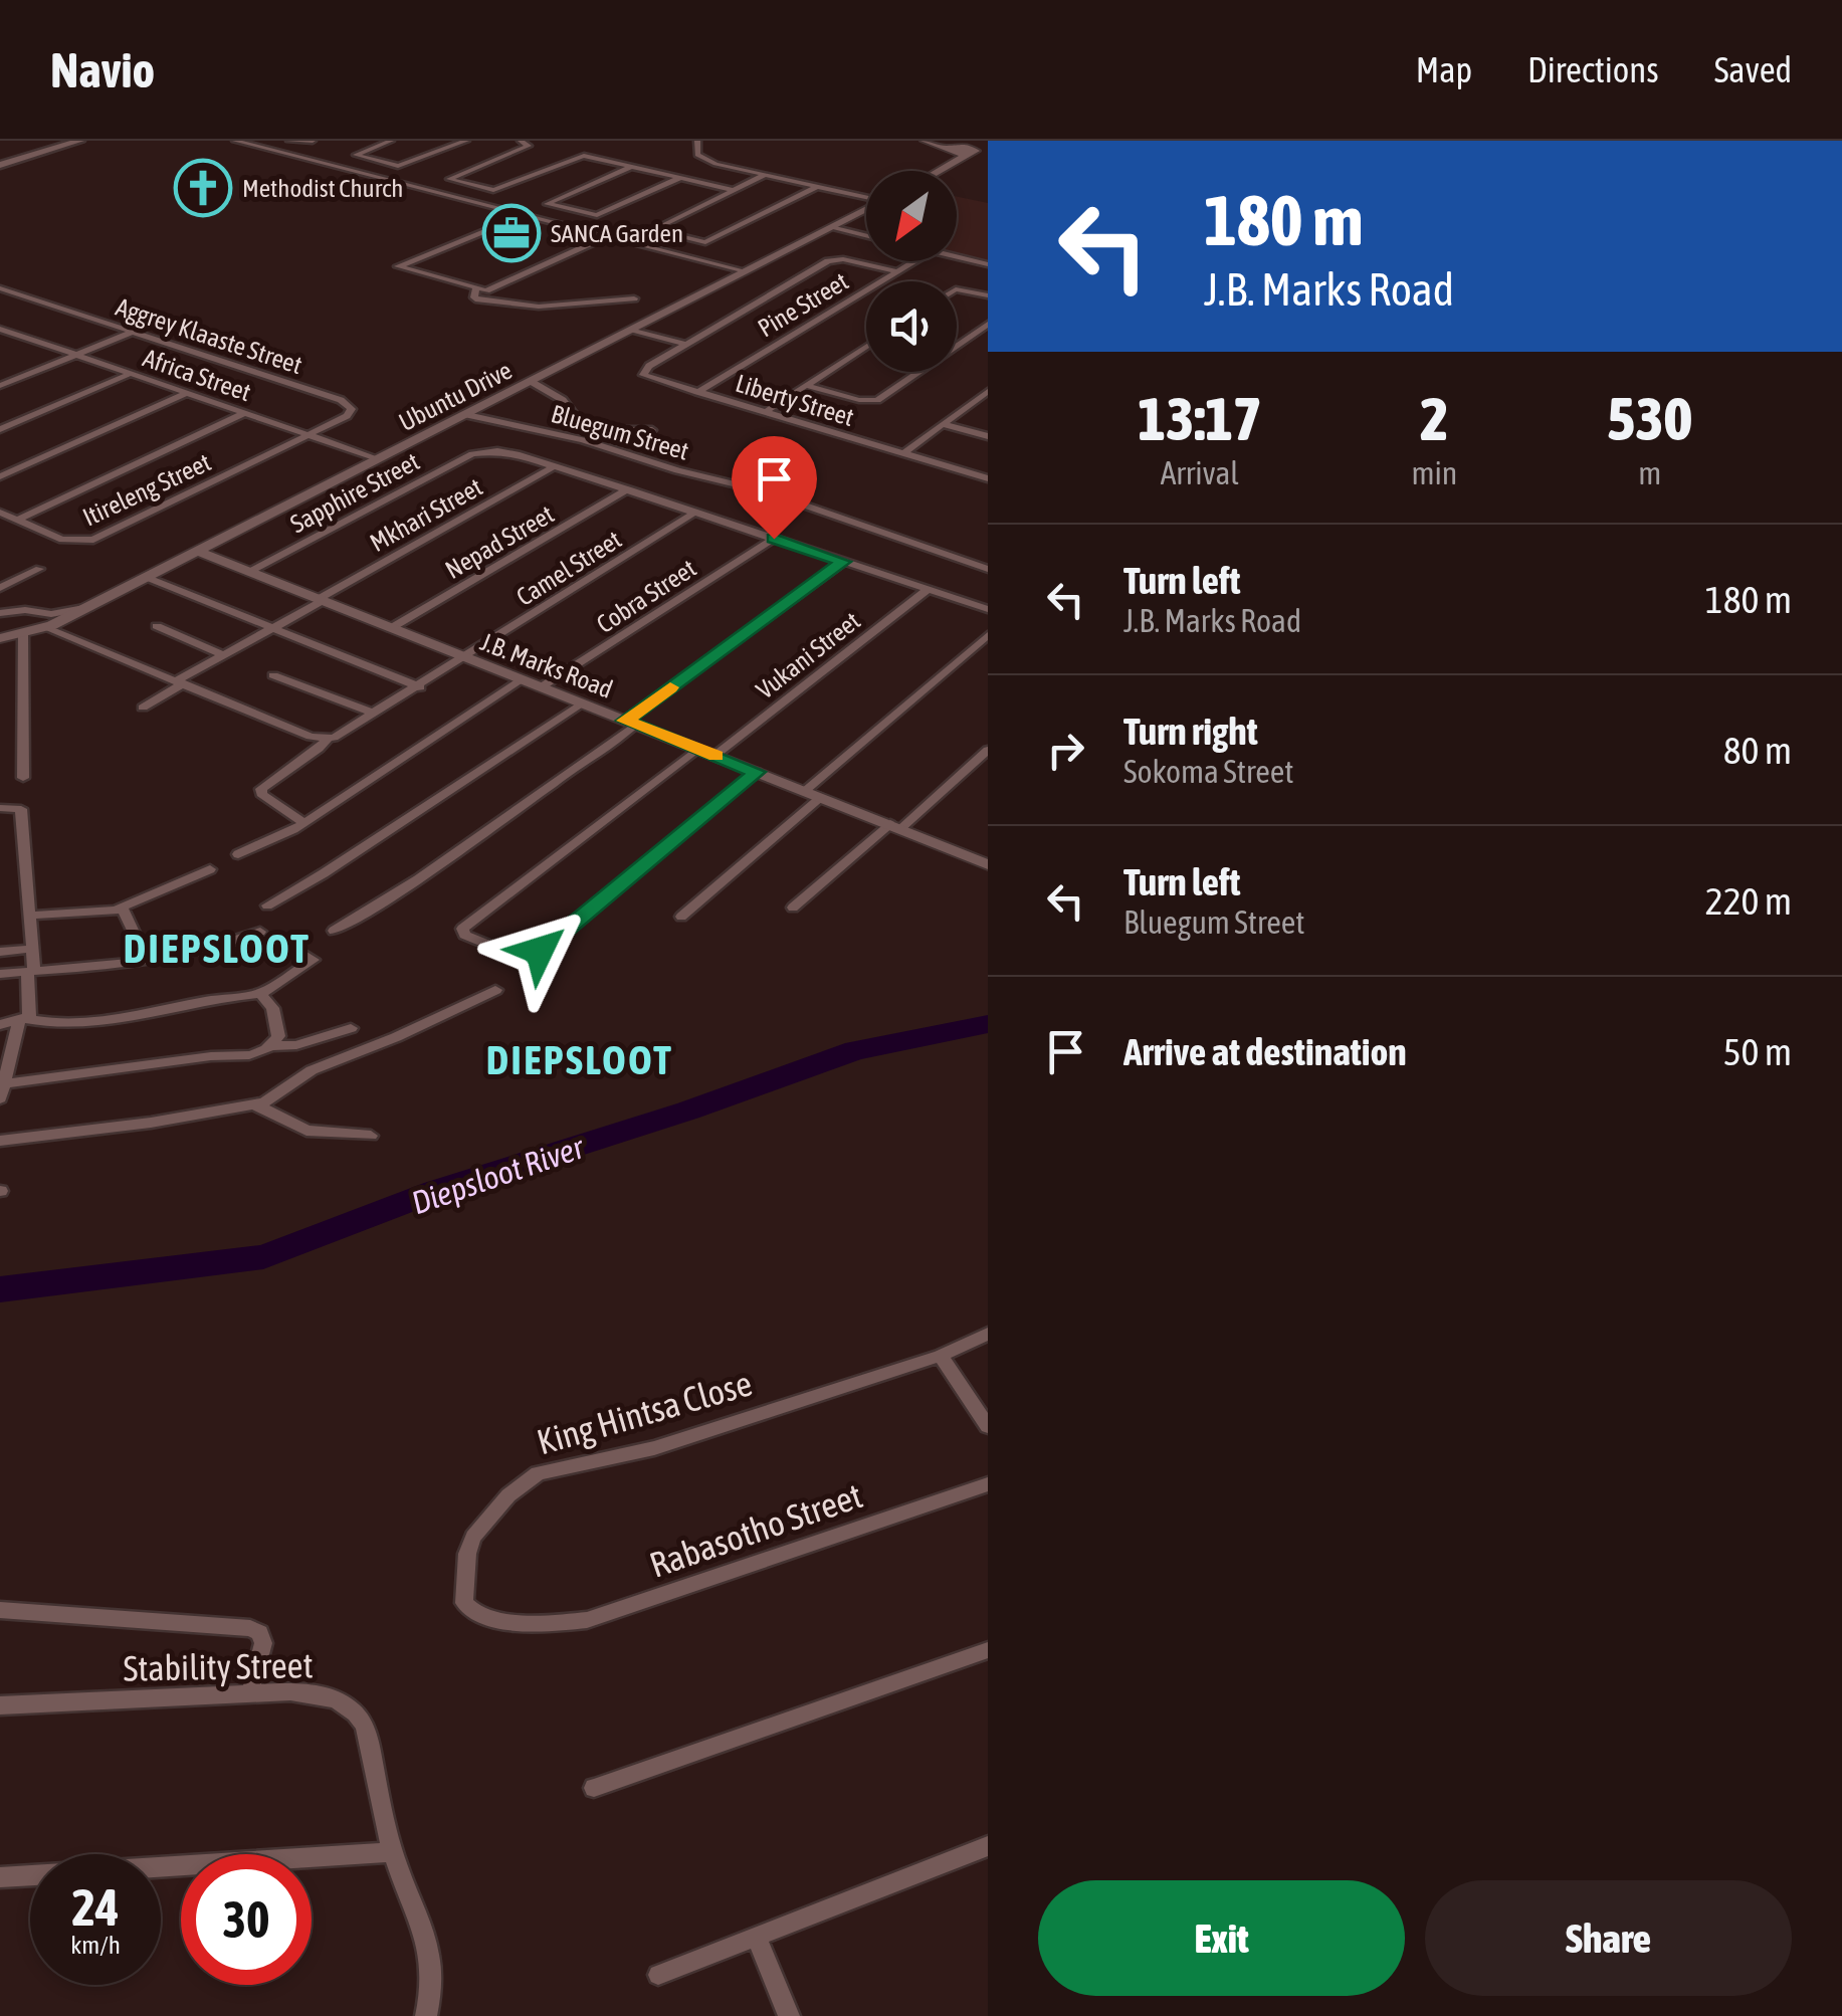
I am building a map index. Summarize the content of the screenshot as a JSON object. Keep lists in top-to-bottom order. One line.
{"streets":{"street":["Pine Street","Aggrey Klaaste Street","Africa Street","Ubuntu Drive","Liberty Street","Bluegum Street","Itireleng Street","Sapphire Street","Mkhari Street","Nepad Street","Camel Street","Cobra Street","Vukani Street","J.B. Marks Road","King Hintsa Close","Rabasotho Street","Stability Street"]},"crossings":[["Pine Street","Liberty Street"],["Aggrey Klaaste Street","Africa Street"],["Aggrey Klaaste Street","Itireleng Street"],["Africa Street","Ubuntu Drive"],["Africa Street","Itireleng Street"],["Ubuntu Drive","Bluegum Street"],["Ubuntu Drive","J.B. Marks Road"],["Bluegum Street","Sapphire Street"],["Bluegum Street","Mkhari Street"],["Bluegum Street","Nepad Street"],["Bluegum Street","Camel Street"],["Bluegum Street","Cobra Street"],["Bluegum Street","Vukani Street"],["Sapphire Street","J.B. Marks Road"],["Mkhari Street","J.B. Marks Road"],["Nepad Street","J.B. Marks Road"],["Camel Street","J.B. Marks Road"],["Cobra Street","J.B. Marks Road"],["Vukani Street","J.B. Marks Road"],["King Hintsa Close","Rabasotho Street"]],"districts":["DIEPSLOOT","DIEPSLOOT"],"water":["Diepsloot River"],"places":{"church":["Methodist Church"],"office":["SANCA Garden"]},"north":"bottom left","page":{"header":"Navio","nav":["Map","Directions","Saved"],"turn":["180 m","J.B. Marks Road"],"eta":["13:17","Arrival","2","min","530","m"],"list":[{"name":"Turn left","note":"J.B. Marks Road","value":"180 m"},{"name":"Turn right","note":"Sokoma Street","value":"80 m"},{"name":"Turn left","note":"Bluegum Street","value":"220 m"},{"name":"Arrive at destination","value":"50 m"}],"speed":"24 km/h","limit":"30","buttons":["Exit","Share"]}}
